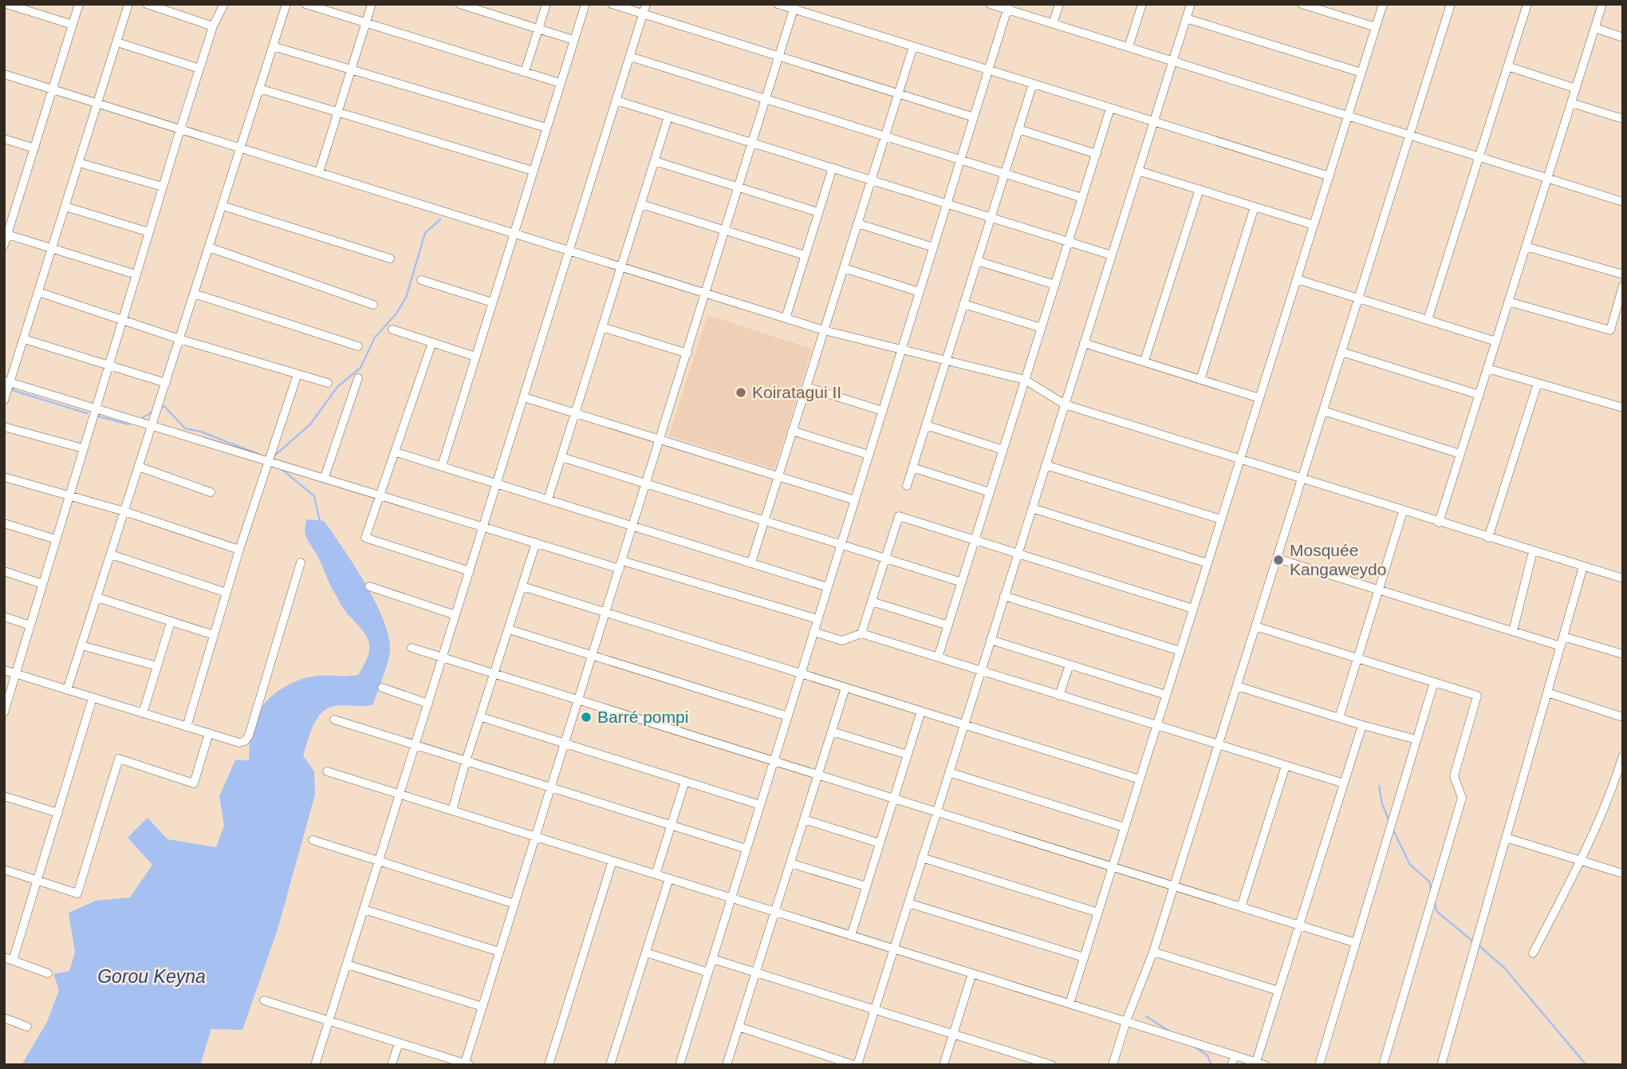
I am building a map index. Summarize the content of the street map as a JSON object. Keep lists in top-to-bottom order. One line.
{"water":["Gorou Keyna"],"places":["Koiratagui II","Mosquée Kangaweydo","Barré pompi"]}
